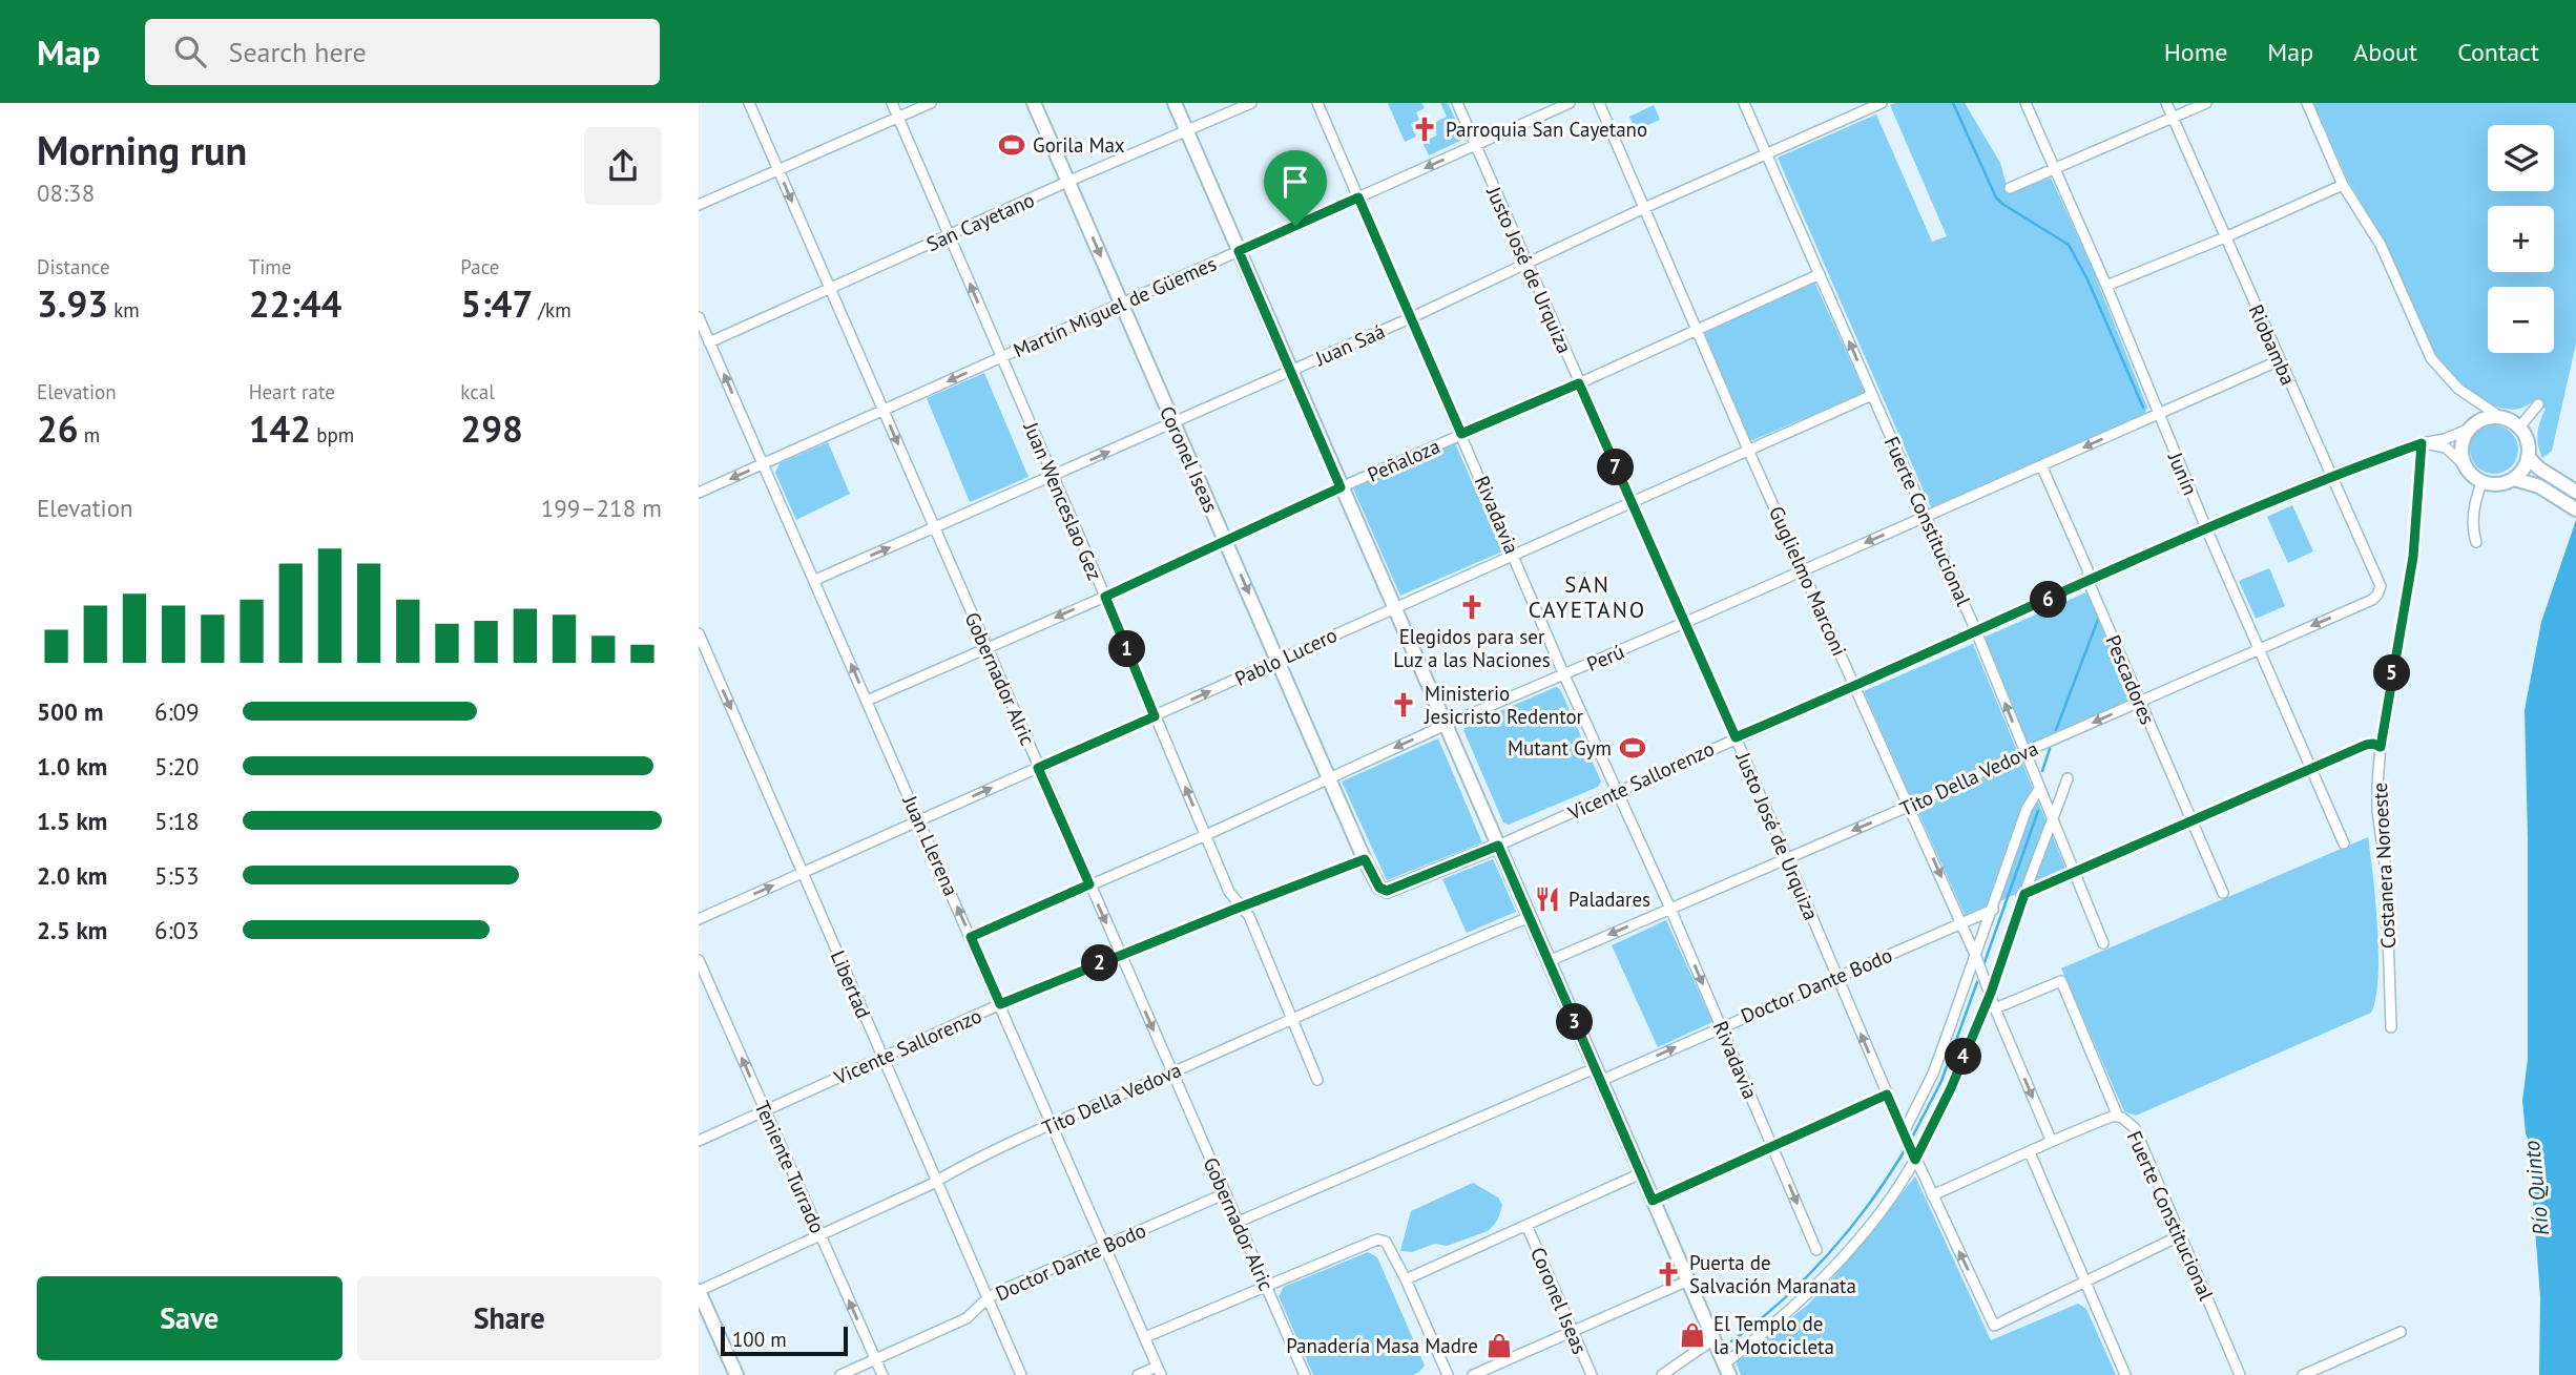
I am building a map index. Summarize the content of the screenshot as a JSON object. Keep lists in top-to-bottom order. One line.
{"streets":{"main road":["Coronel Iseas","Vicente Sallorenzo"],"street":["San Cayetano","Justo José de Urquiza","Martín Miguel de Güemes","Juan Saá","Riobamba","Peñaloza","Junín","Juan Wenceslao Gez","Rivadavia","Fuerte Constitucional","Guglielmo Marconi","Pablo Lucero","Perú","Gobernador Alric","Pescadores","Tito Della Vedova","Juan Llerena","Costanera Noroeste","Libertad","Doctor Dante Bodo","Teniente Turrado"]},"crossings":[["San Cayetano","Coronel Iseas"],["San Cayetano","Juan Wenceslao Gez"],["San Cayetano","Gobernador Alric"],["San Cayetano","Juan Llerena"],["Justo José de Urquiza","Martín Miguel de Güemes"],["Justo José de Urquiza","Juan Saá"],["Justo José de Urquiza","Peñaloza"],["Justo José de Urquiza","Pablo Lucero"],["Justo José de Urquiza","Perú"],["Justo José de Urquiza","Tito Della Vedova"],["Justo José de Urquiza","Vicente Sallorenzo"],["Justo José de Urquiza","Doctor Dante Bodo"],["Martín Miguel de Güemes","Coronel Iseas"],["Martín Miguel de Güemes","Juan Wenceslao Gez"],["Martín Miguel de Güemes","Rivadavia"],["Martín Miguel de Güemes","Gobernador Alric"],["Martín Miguel de Güemes","Juan Llerena"],["Juan Saá","Coronel Iseas"],["Juan Saá","Juan Wenceslao Gez"],["Juan Saá","Rivadavia"],["Juan Saá","Fuerte Constitucional"],["Juan Saá","Guglielmo Marconi"],["Juan Saá","Gobernador Alric"],["Juan Saá","Juan Llerena"],["Riobamba","Perú"],["Riobamba","Tito Della Vedova"],["Riobamba","Vicente Sallorenzo"],["Coronel Iseas","Peñaloza"],["Coronel Iseas","Pablo Lucero"],["Coronel Iseas","Perú"],["Coronel Iseas","Vicente Sallorenzo"],["Peñaloza","Juan Wenceslao Gez"],["Peñaloza","Rivadavia"],["Peñaloza","Fuerte Constitucional"],["Peñaloza","Guglielmo Marconi"],["Peñaloza","Gobernador Alric"],["Peñaloza","Juan Llerena"],["Junín","Perú"],["Junín","Tito Della Vedova"],["Junín","Vicente Sallorenzo"],["Juan Wenceslao Gez","Pablo Lucero"],["Juan Wenceslao Gez","Perú"],["Juan Wenceslao Gez","Tito Della Vedova"],["Juan Wenceslao Gez","Vicente Sallorenzo"],["Rivadavia","Pablo Lucero"],["Rivadavia","Perú"],["Rivadavia","Tito Della Vedova"],["Rivadavia","Vicente Sallorenzo"],["Rivadavia","Doctor Dante Bodo"],["Fuerte Constitucional","Guglielmo Marconi"],["Fuerte Constitucional","Pablo Lucero"],["Fuerte Constitucional","Perú"],["Fuerte Constitucional","Tito Della Vedova"],["Fuerte Constitucional","Vicente Sallorenzo"],["Guglielmo Marconi","Pablo Lucero"],["Guglielmo Marconi","Perú"],["Guglielmo Marconi","Tito Della Vedova"],["Guglielmo Marconi","Vicente Sallorenzo"],["Guglielmo Marconi","Doctor Dante Bodo"],["Pablo Lucero","Gobernador Alric"],["Pablo Lucero","Juan Llerena"],["Pablo Lucero","Libertad"],["Perú","Gobernador Alric"],["Perú","Pescadores"],["Perú","Juan Llerena"],["Gobernador Alric","Tito Della Vedova"],["Gobernador Alric","Vicente Sallorenzo"],["Gobernador Alric","Doctor Dante Bodo"],["Pescadores","Tito Della Vedova"],["Pescadores","Vicente Sallorenzo"],["Tito Della Vedova","Juan Llerena"],["Tito Della Vedova","Libertad"],["Tito Della Vedova","Teniente Turrado"],["Vicente Sallorenzo","Juan Llerena"],["Vicente Sallorenzo","Costanera Noroeste"],["Vicente Sallorenzo","Libertad"],["Vicente Sallorenzo","Teniente Turrado"],["Juan Llerena","Doctor Dante Bodo"],["Libertad","Doctor Dante Bodo"],["Doctor Dante Bodo","Teniente Turrado"]],"one_way":["Teniente Turrado"],"districts":["SAN CAYETANO"],"water":["Río Quinto"],"places":{"church":["Parroquia San Cayetano","Elegidos para ser Luz a las Naciones","Ministerio Jesicristo Redentor","Puerta de Salvación Maranata"],"sports":["Gorila Max","Mutant Gym"],"restaurant":["Paladares"],"shop":["El Templo de la Motocicleta","Panadería Masa Madre"]},"scale_bar":"100 m","page":{"header":"Map","search":"Search here","nav":["Home","Map","About","Contact"],"heading":["Morning run","08:38"],"map_buttons":["+","−"],"stats":[["Distance","3.93 km"],["Time","22:44"],["Pace","5:47 /km"],["Elevation","26 m"],["Heart rate","142 bpm"],["kcal","298"]],"pins":["7","6","1","5","2","3","4"],"chart":["Elevation","199–218 m"],"list":[{"name":"500 m","note":"6:09"},{"name":"1.0 km","note":"5:20"},{"name":"1.5 km","note":"5:18"},{"name":"2.0 km","note":"5:53"},{"name":"2.5 km","note":"6:03"}],"buttons":["Save","Share"],"scale":"100 m"}}
